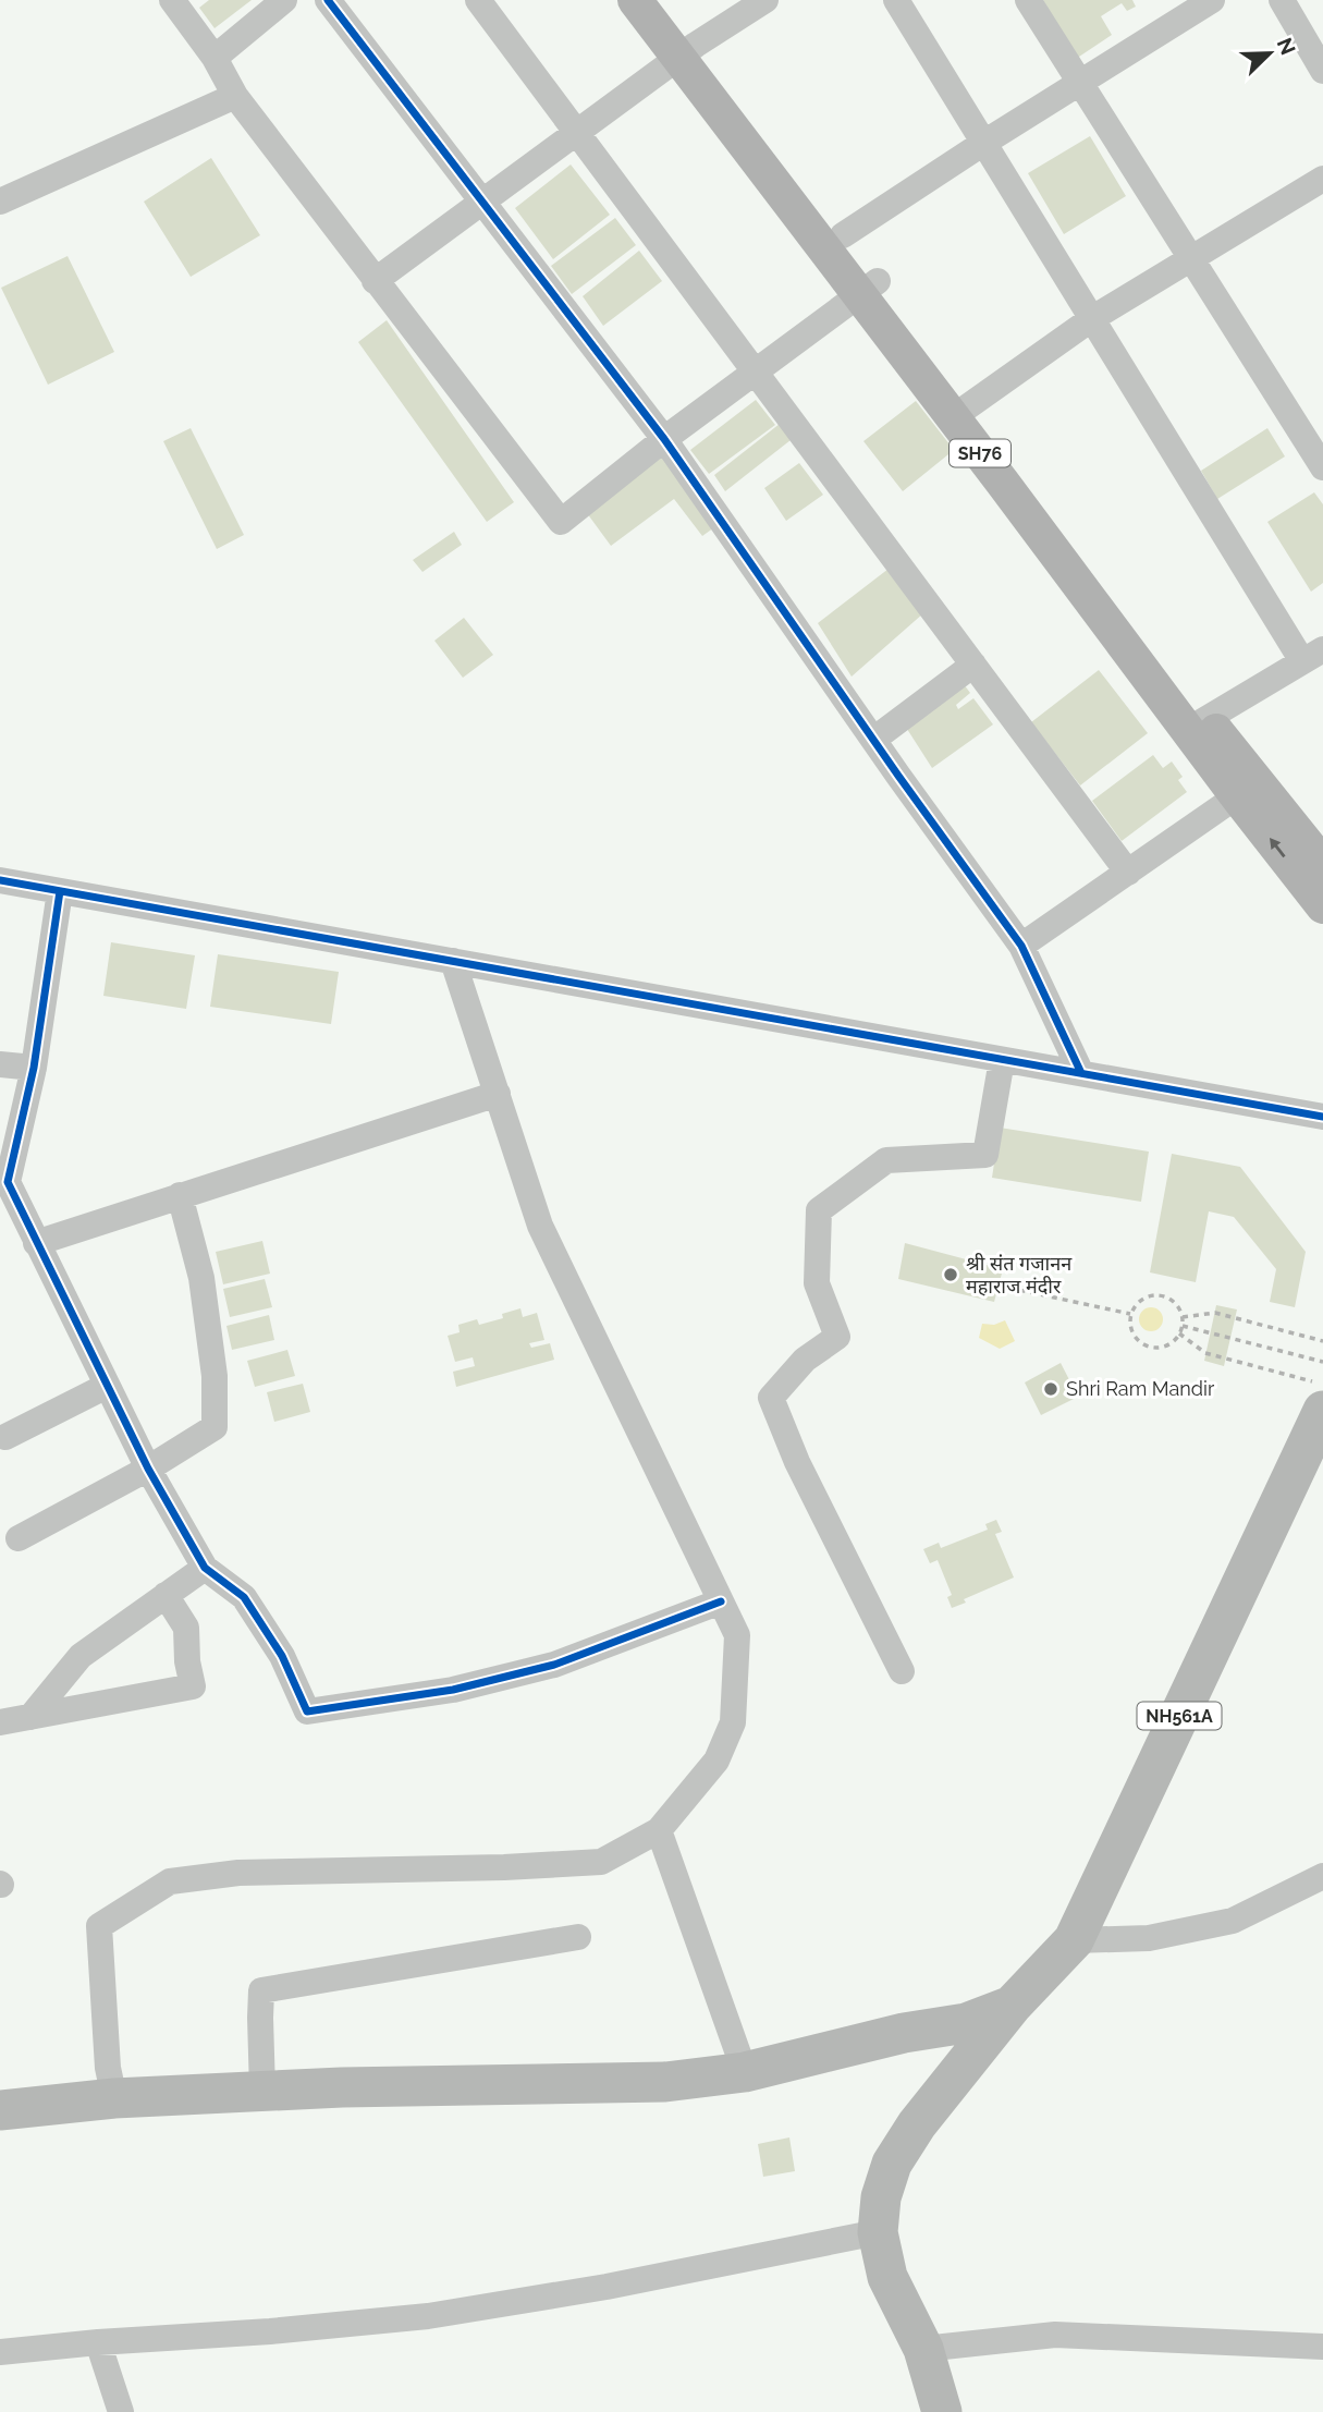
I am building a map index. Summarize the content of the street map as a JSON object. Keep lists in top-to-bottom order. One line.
{"streets":{"highway":["NH561A"],"main road":["SH76"]},"places":["श्री संंत गजानन महाराज मंदीर","Shri Ram Mandir"],"north":"top right"}
